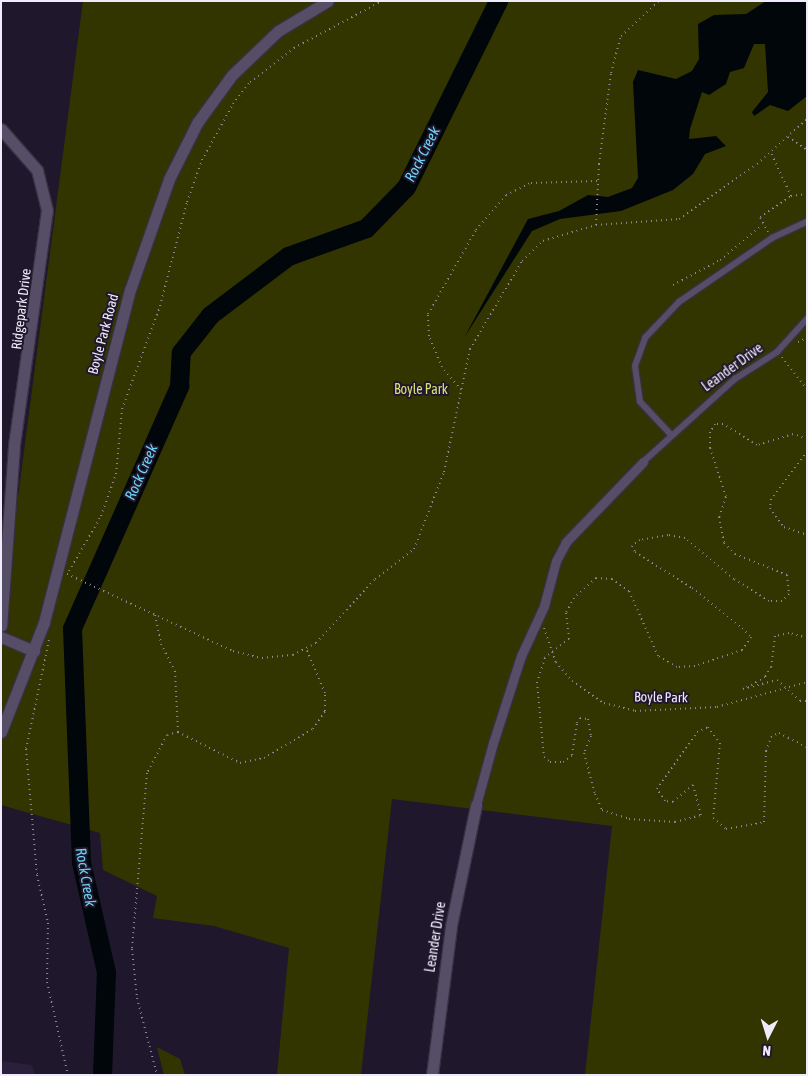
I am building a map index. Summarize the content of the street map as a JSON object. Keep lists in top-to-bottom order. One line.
{"streets":{"street":["Ridgepark Drive","Boyle Park Road","Leander Drive"],"path":["Boyle Park"]},"water":["Rock Creek"],"parks":["Boyle Park"],"north":"bottom"}
